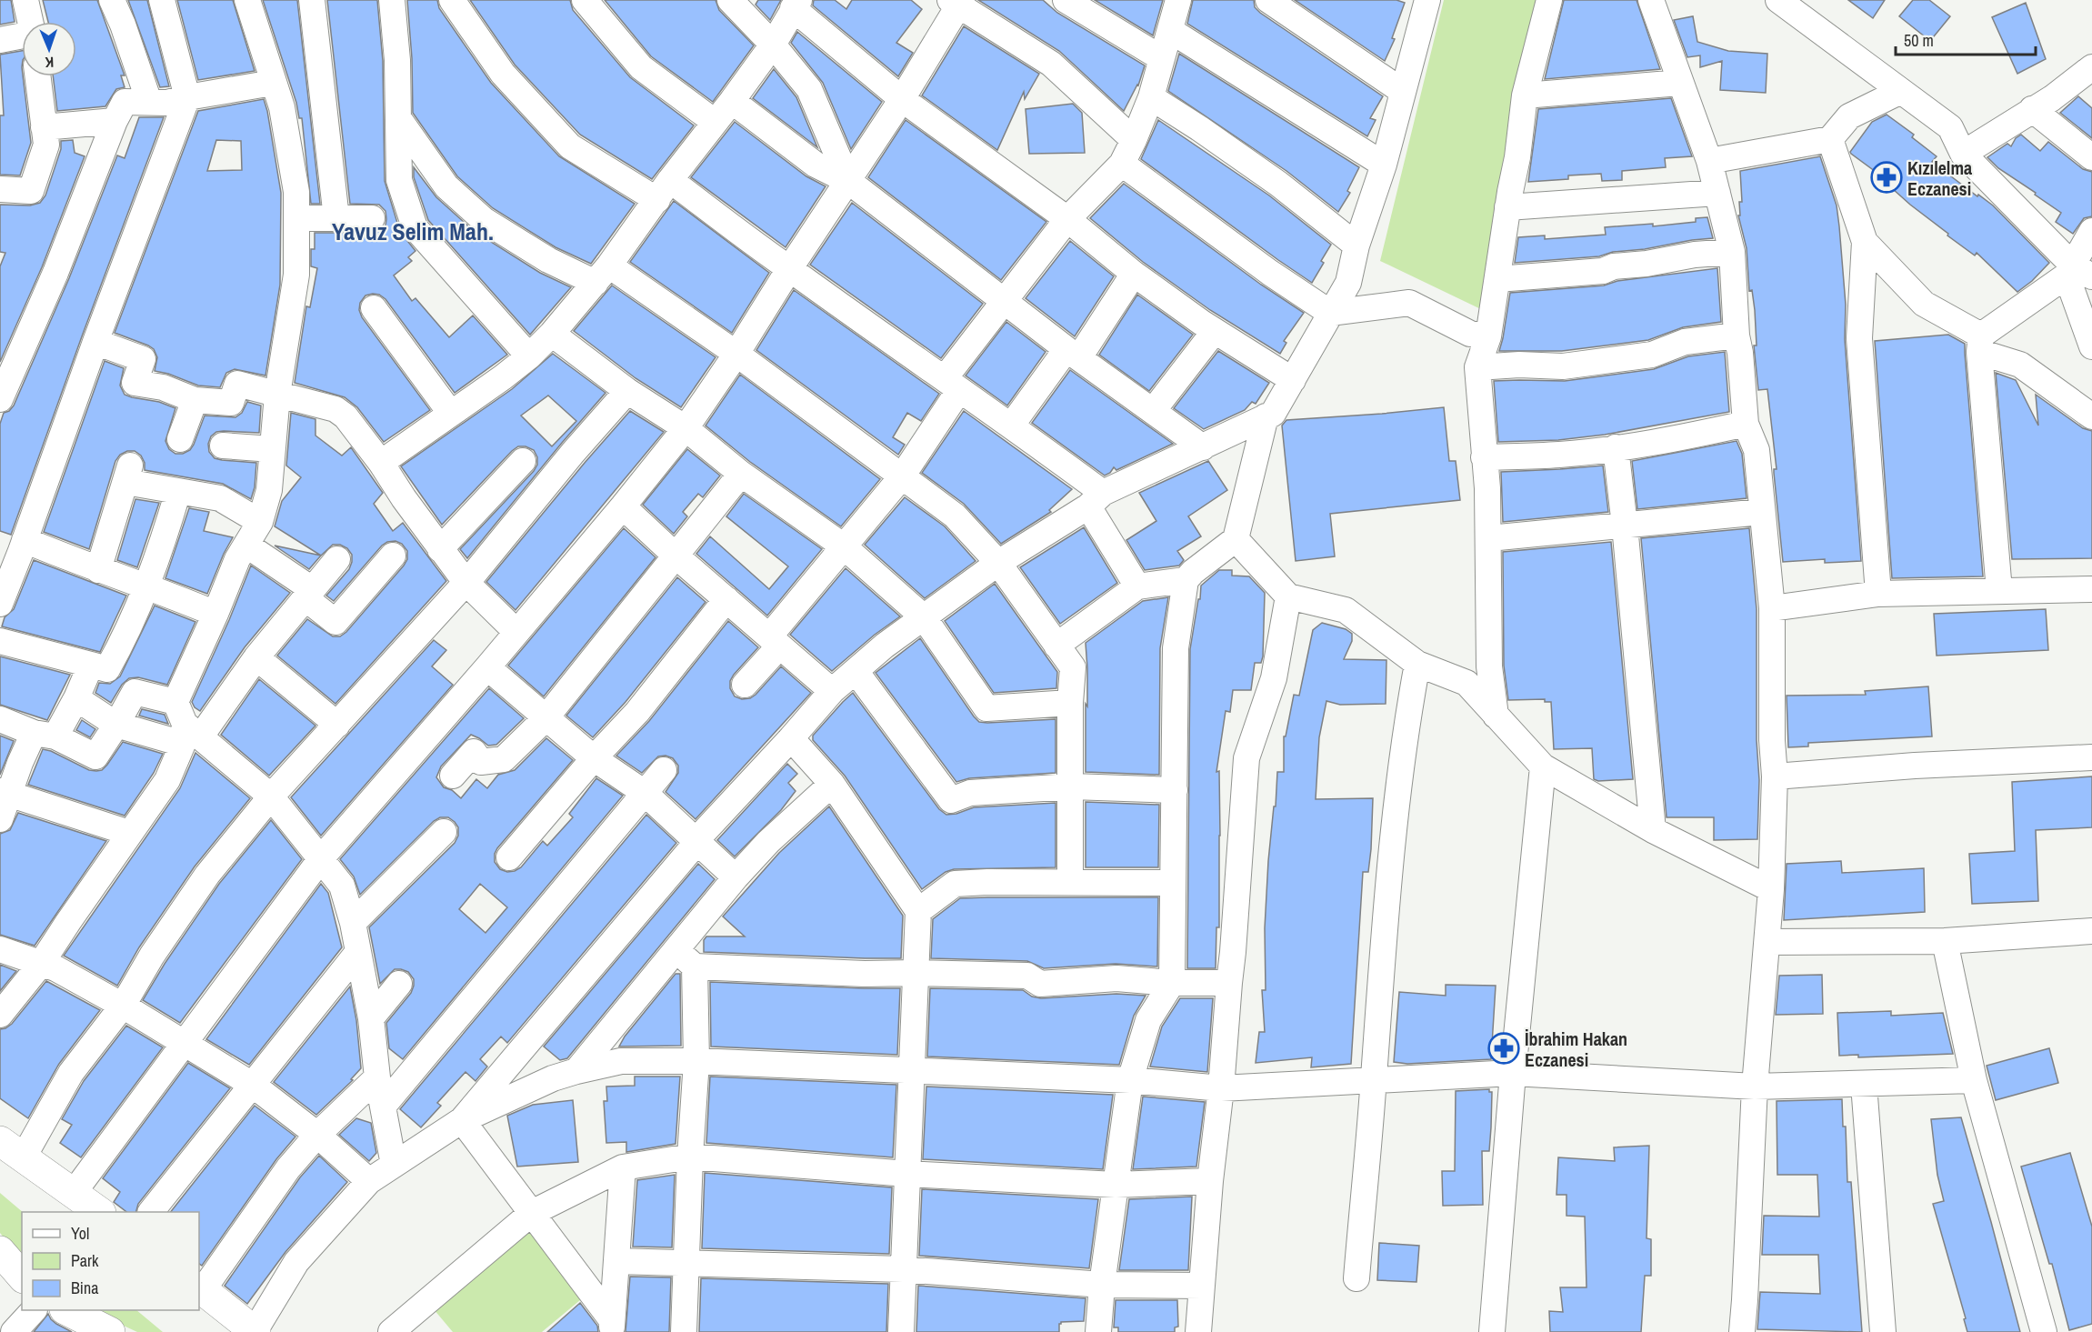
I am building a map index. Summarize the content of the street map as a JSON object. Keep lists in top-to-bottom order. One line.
{"districts":["Yavuz Selim Mah."],"places":{"pharmacy":["Kızılelma Eczanesi","İbrahim Hakan Eczanesi"]},"legend":["Yol","Park","Bina"],"scale_bar":"50 m","north":"bottom"}
